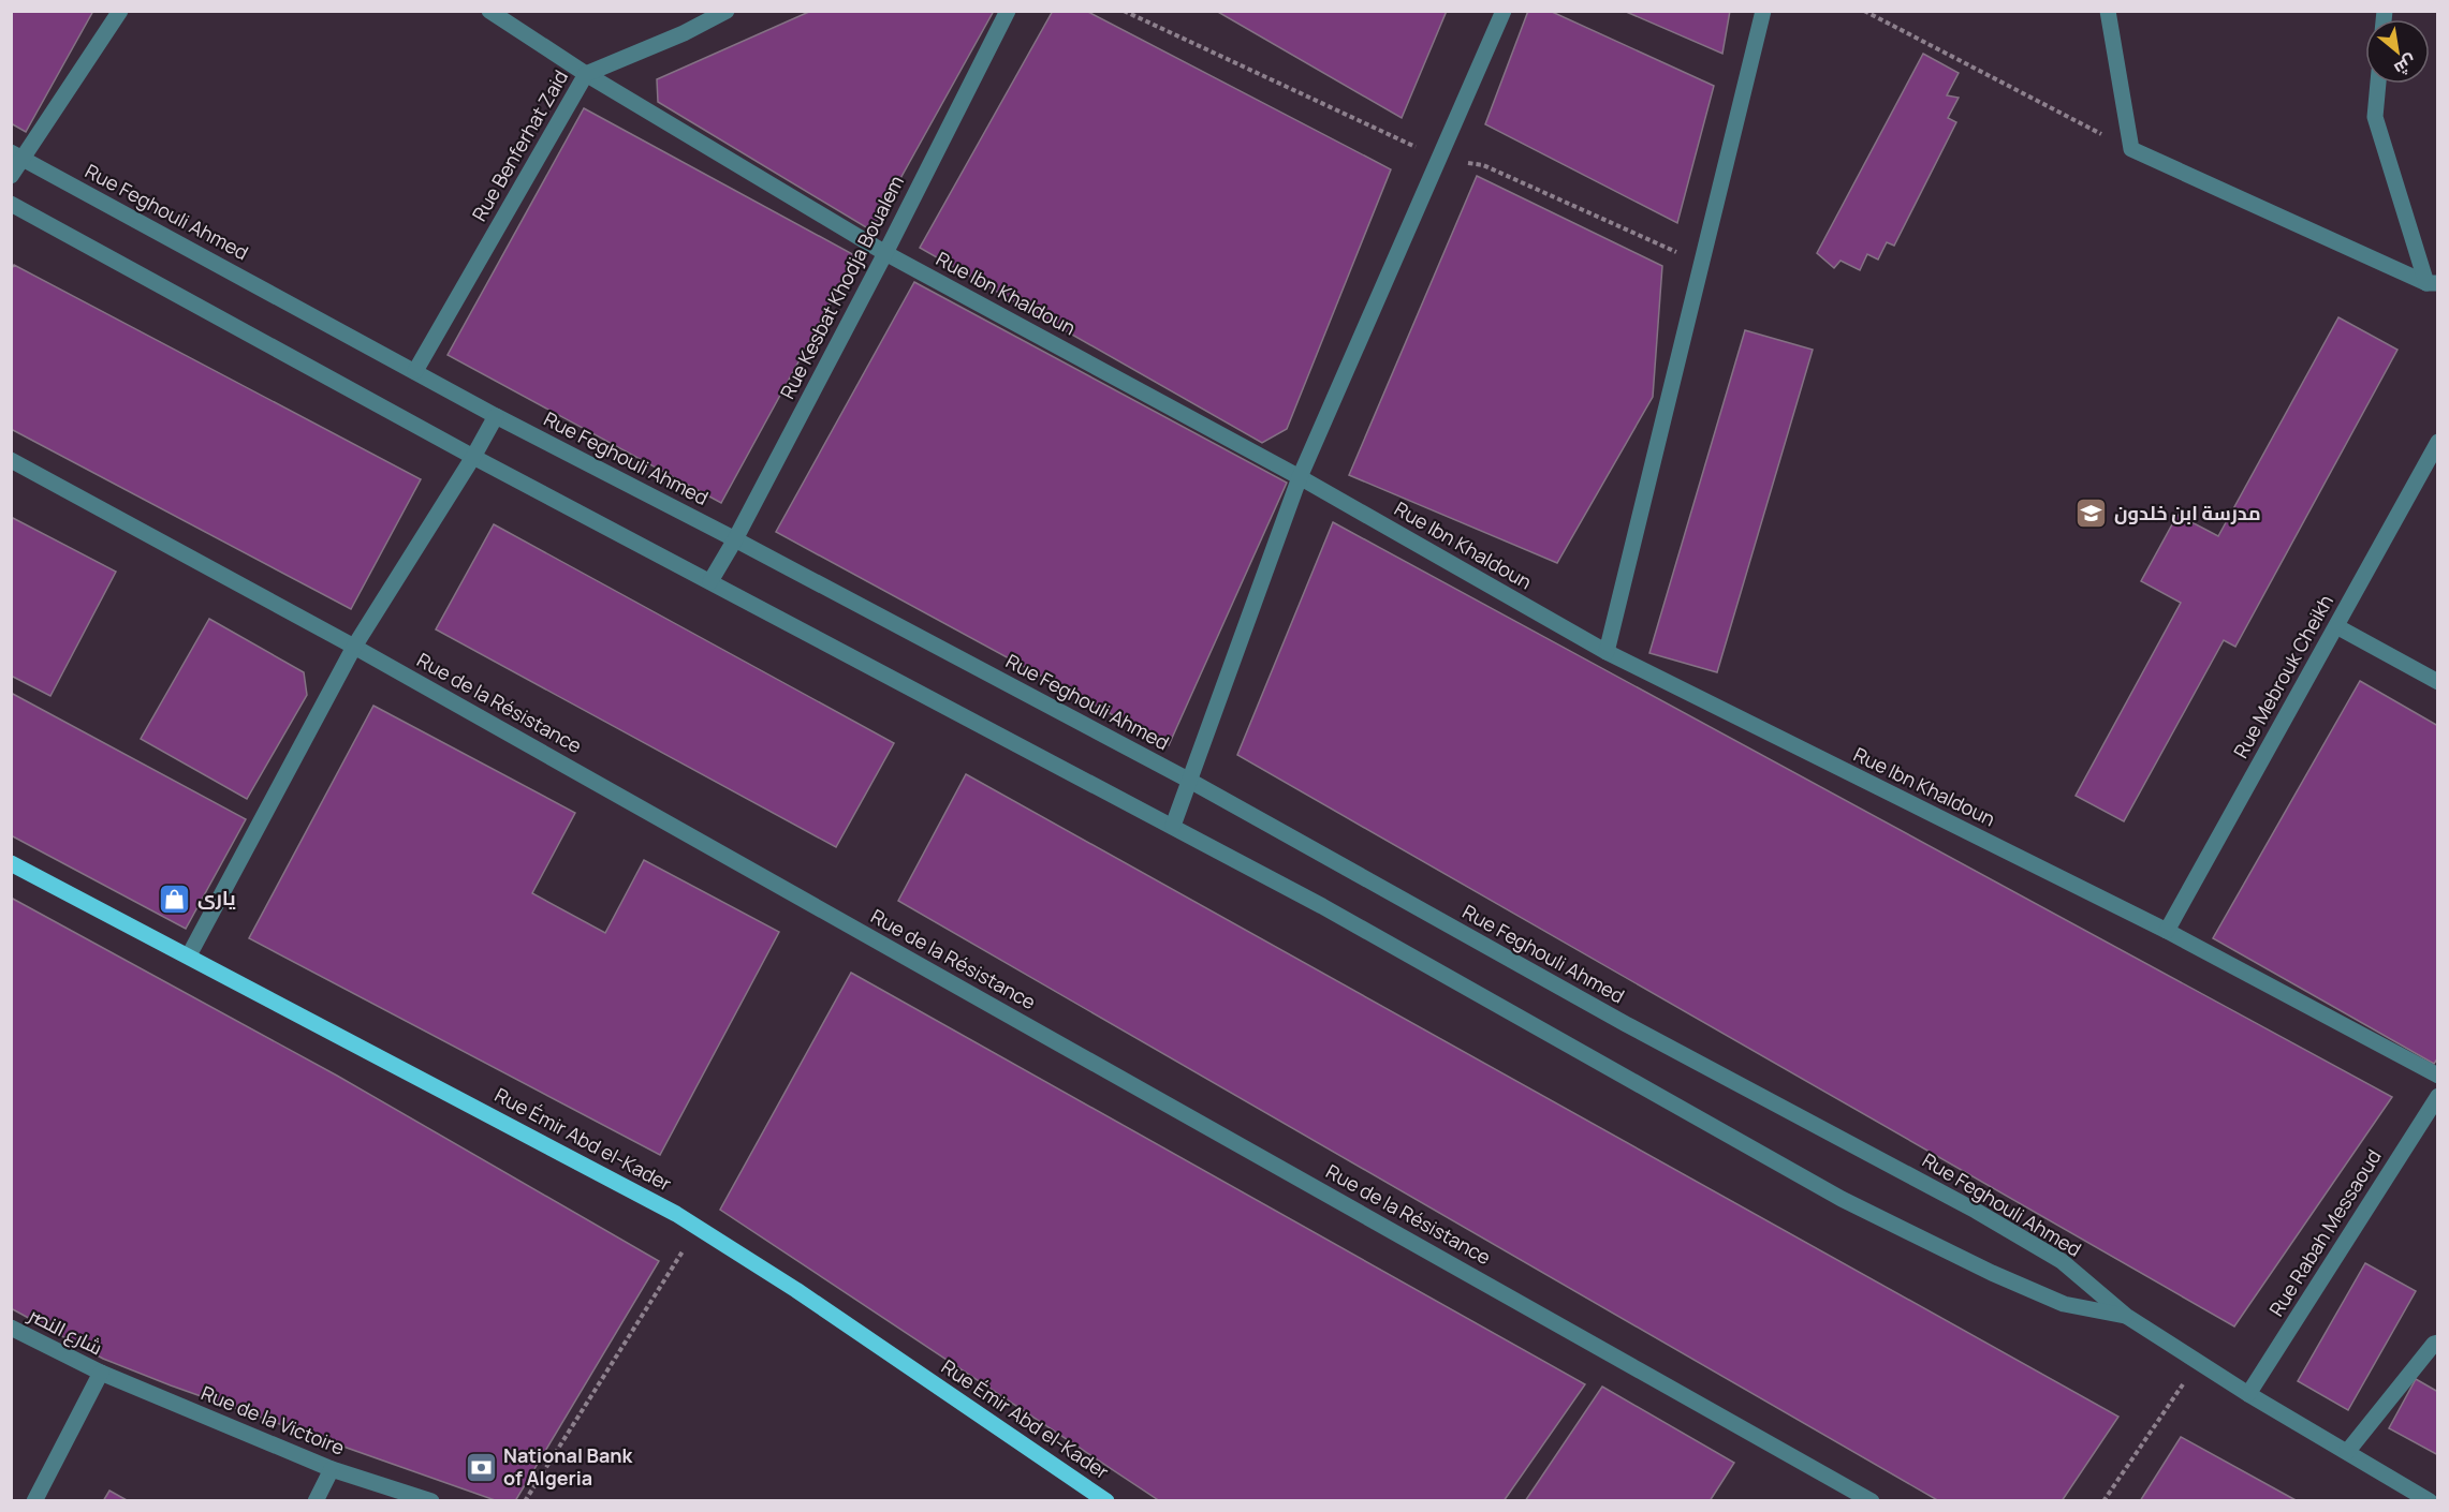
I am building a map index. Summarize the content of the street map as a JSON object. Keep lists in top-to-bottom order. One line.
{"streets":{"main road":["Rue Émir Abd el-Kader"],"street":["Rue Benferhat Zaid","Rue Feghouli Ahmed","Rue Kesbat Khodja Boualem","Rue Ibn Khaldoun","Rue Mebrouk Cheikh","Rue de la Résistance","Rue Rabah Messaoud","شارع النصر","Rue de la Victoire"]},"crossings":[["Rue Benferhat Zaid","Rue Feghouli Ahmed"],["Rue Benferhat Zaid","Rue Ibn Khaldoun"],["Rue Feghouli Ahmed","Rue Kesbat Khodja Boualem"],["Rue Feghouli Ahmed","Rue Rabah Messaoud"],["Rue Kesbat Khodja Boualem","Rue Ibn Khaldoun"],["Rue Ibn Khaldoun","Rue Mebrouk Cheikh"],["شارع النصر","Rue de la Victoire"]],"places":{"school or university":["مدرسة ابن خلدون"],"shop":["يارى"],"bank":["National Bank of Algeria"]},"north":"bottom right"}
